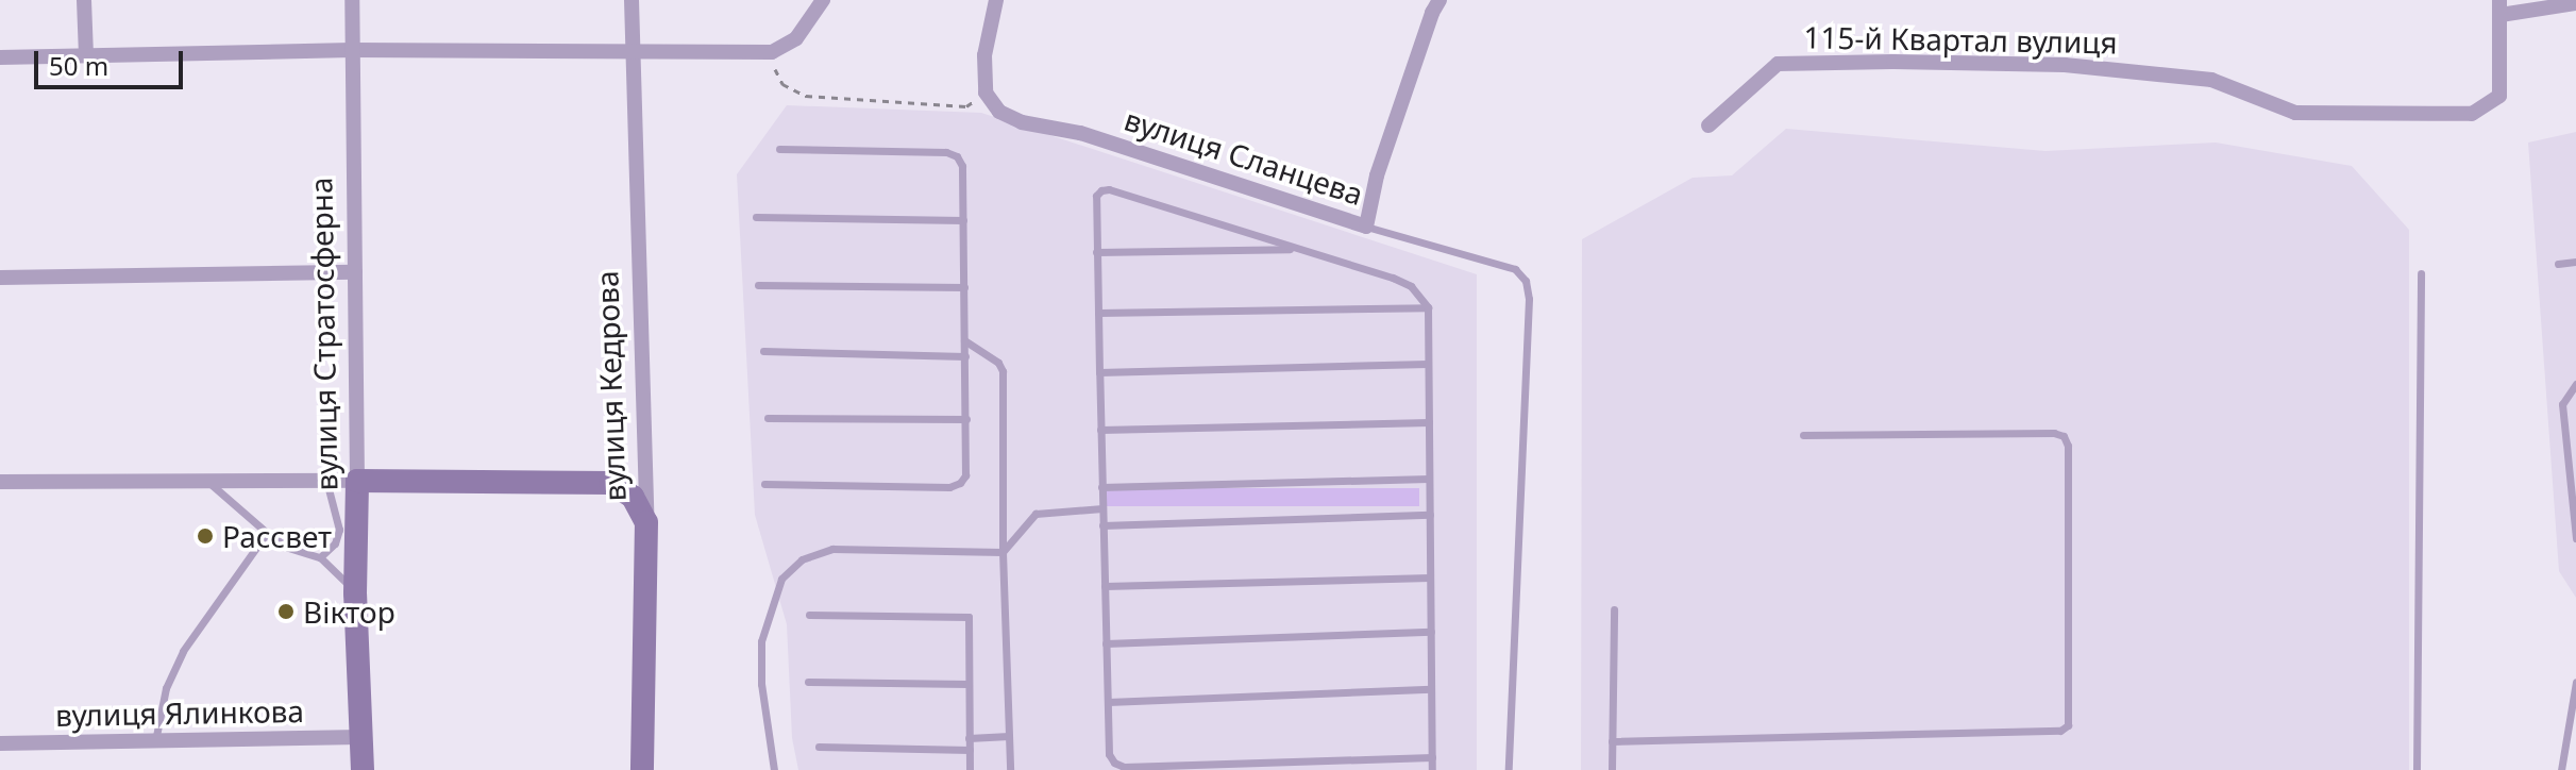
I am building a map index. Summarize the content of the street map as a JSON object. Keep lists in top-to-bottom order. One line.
{"streets":{"street":["115-й Квартал вулиця","вулиця Сланцева","вулиця Стратосферна","вулиця Кедрова","вулиця Ялинкова"]},"crossings":[["вулиця Стратосферна","вулиця Ялинкова"]],"places":["Рассвет","Віктор"],"scale_bar":"50 m"}
